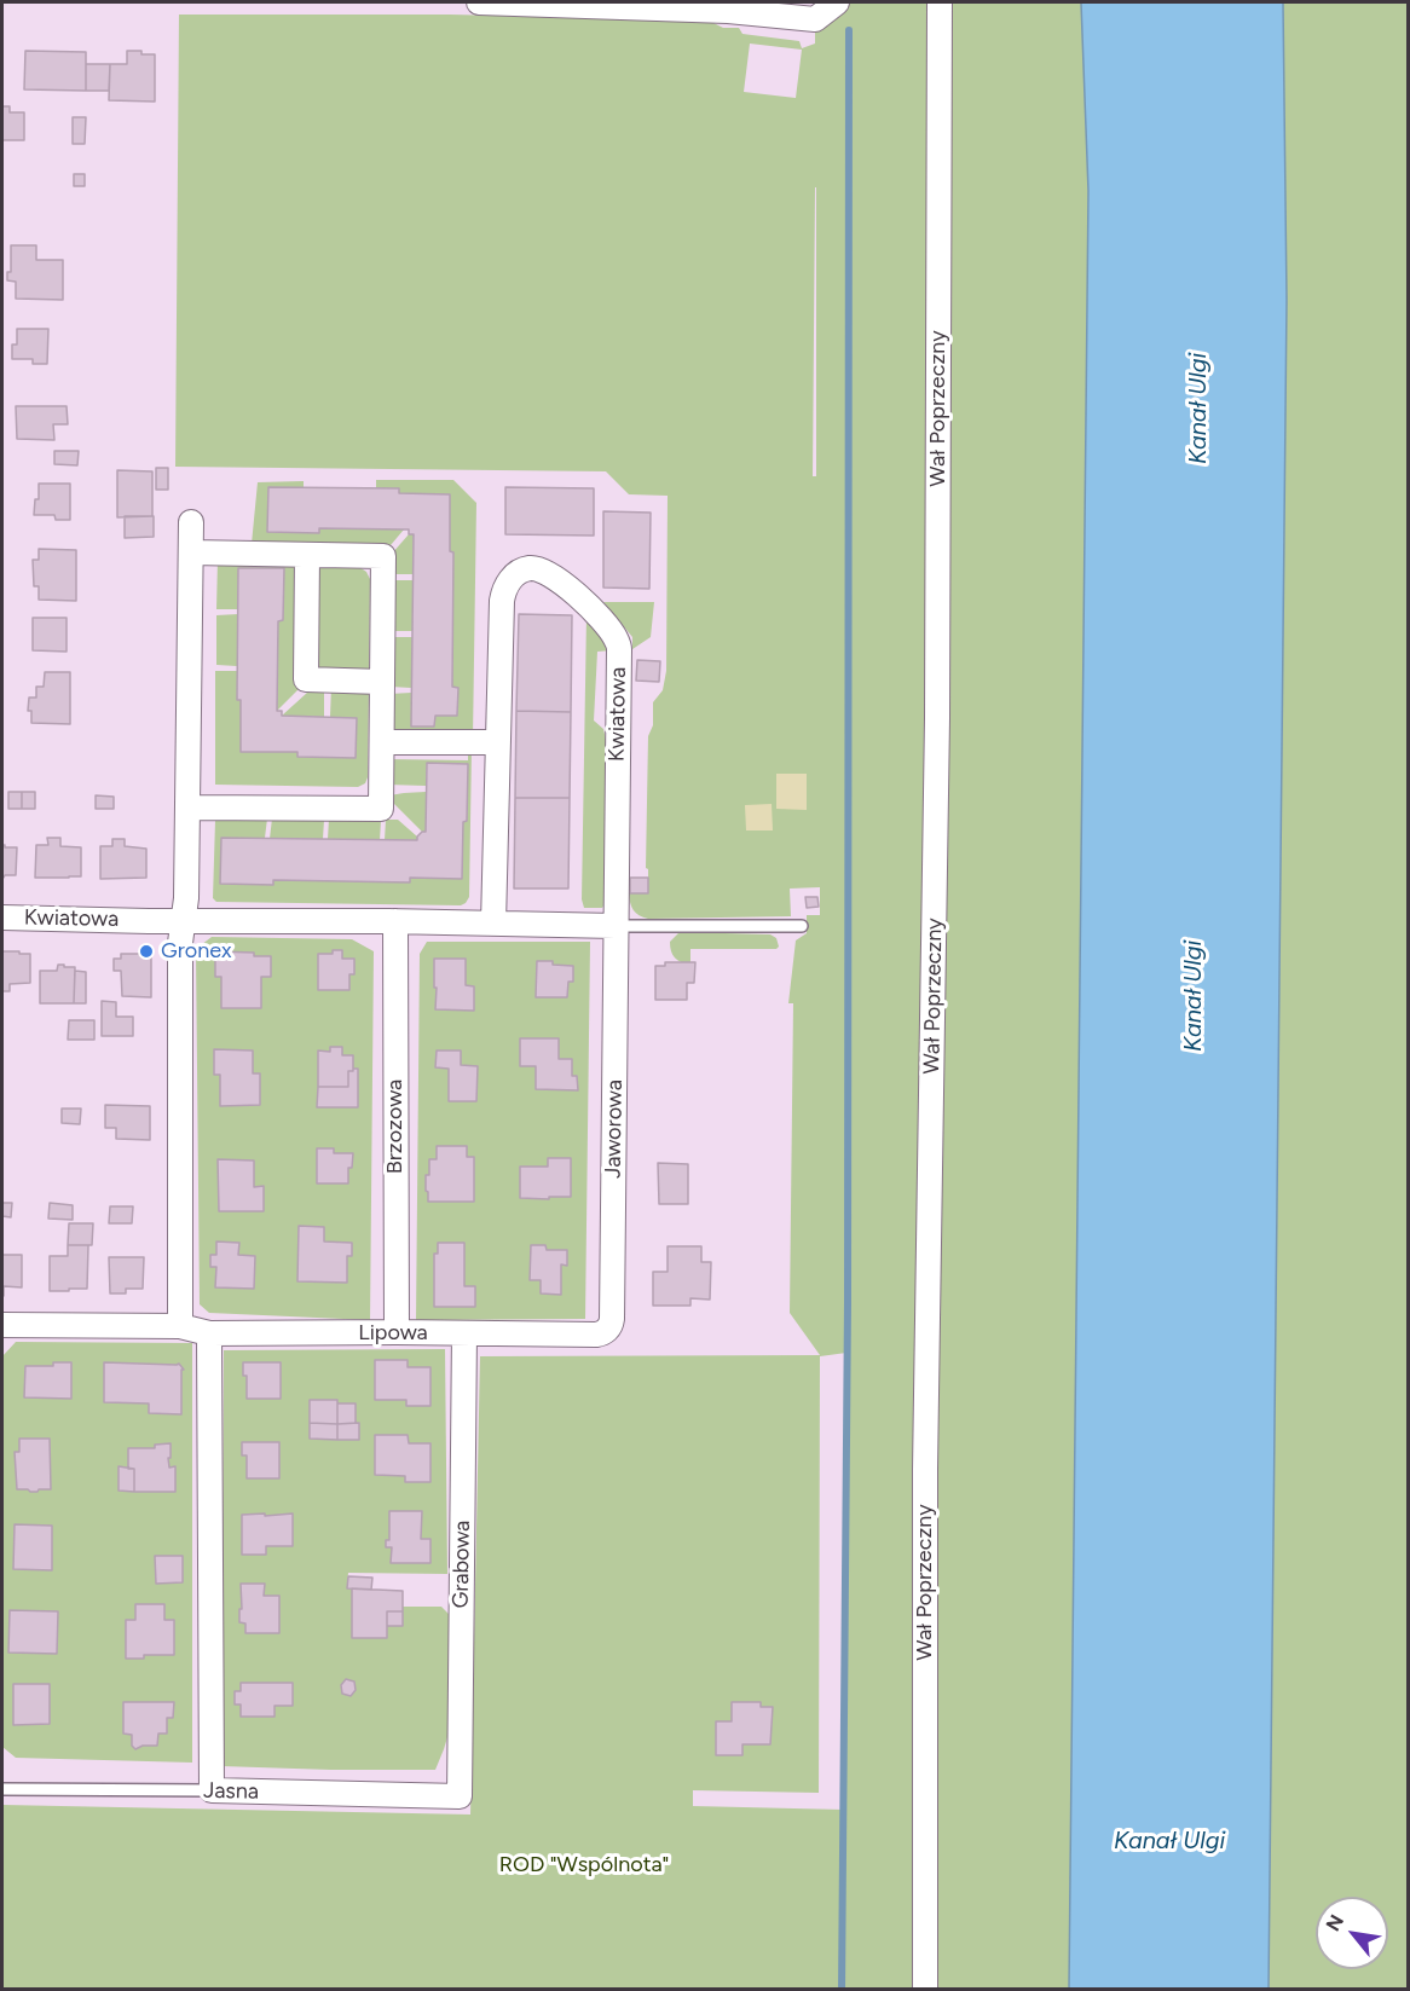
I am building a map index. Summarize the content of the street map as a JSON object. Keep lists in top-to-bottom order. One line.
{"streets":{"street":["Wał Poprzeczny","Kwiatowa","Brzozowa","Jaworowa","Lipowa","Grabowa","Jasna"]},"crossings":[["Kwiatowa","Brzozowa"],["Kwiatowa","Jaworowa"],["Brzozowa","Lipowa"],["Jaworowa","Lipowa"],["Lipowa","Grabowa"],["Grabowa","Jasna"]],"water":["Kanał Ulgi"],"parks":["ROD \"Wspólnota\""],"places":["Gronex"],"north":"top left"}
